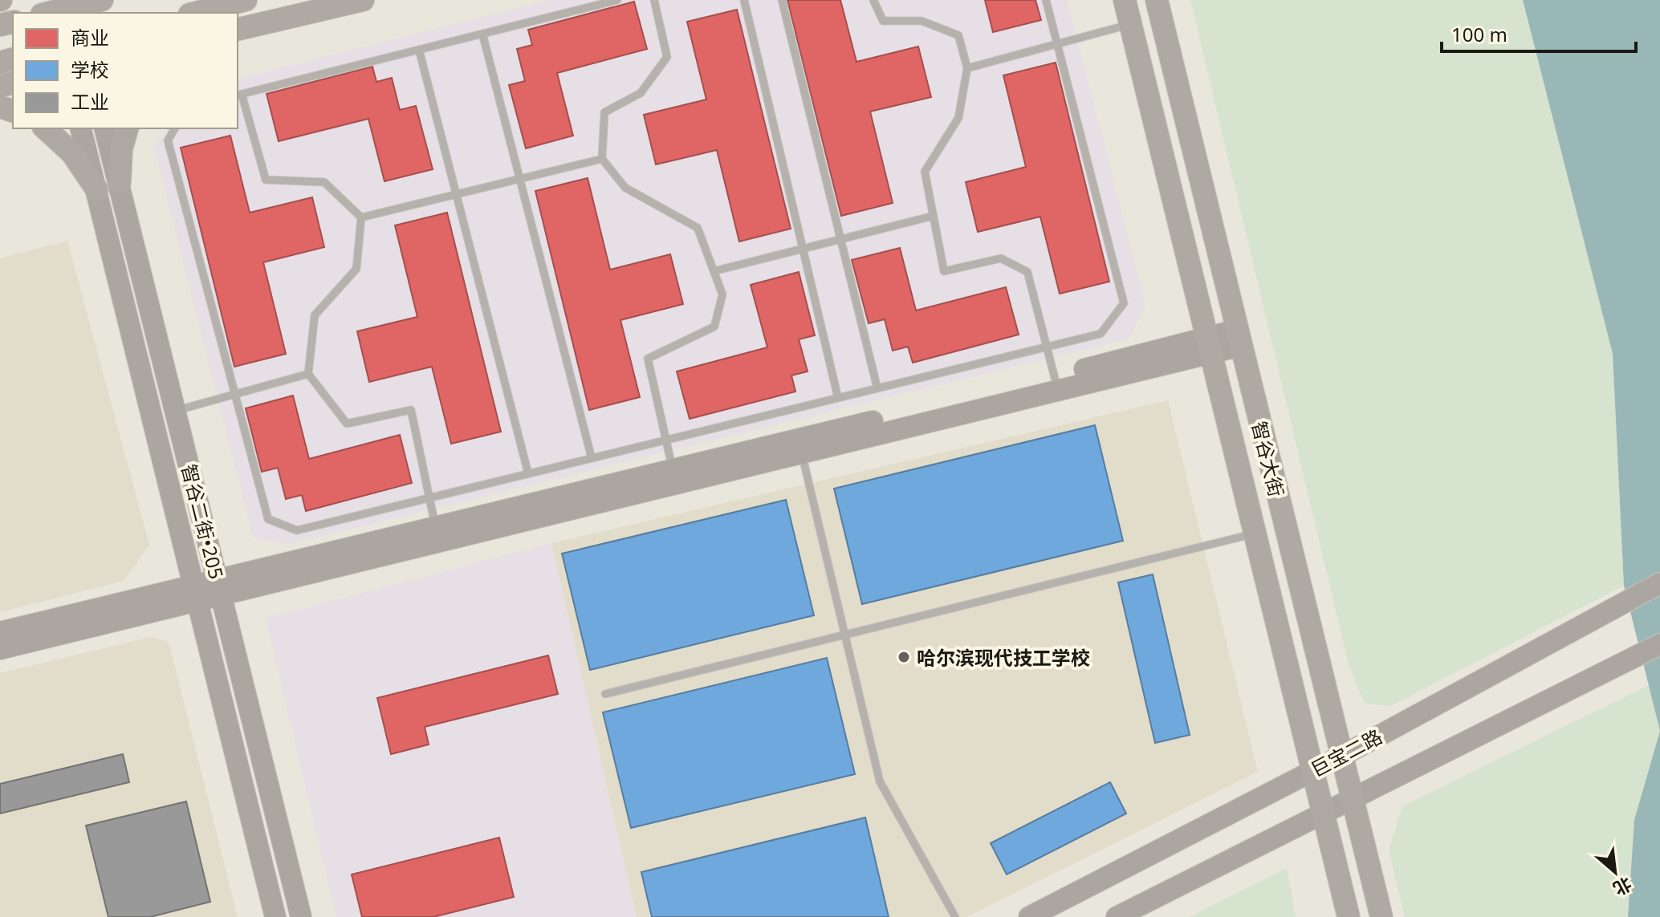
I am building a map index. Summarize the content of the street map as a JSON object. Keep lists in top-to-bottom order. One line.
{"streets":{"main road":["智谷大街"],"street":["智谷二街•205","巨宝二路"]},"crossings":[["智谷大街","巨宝二路"]],"places":["哈尔滨现代技工学校"],"legend":["商业","学校","工业"],"scale_bar":"100 m","north":"bottom right"}
